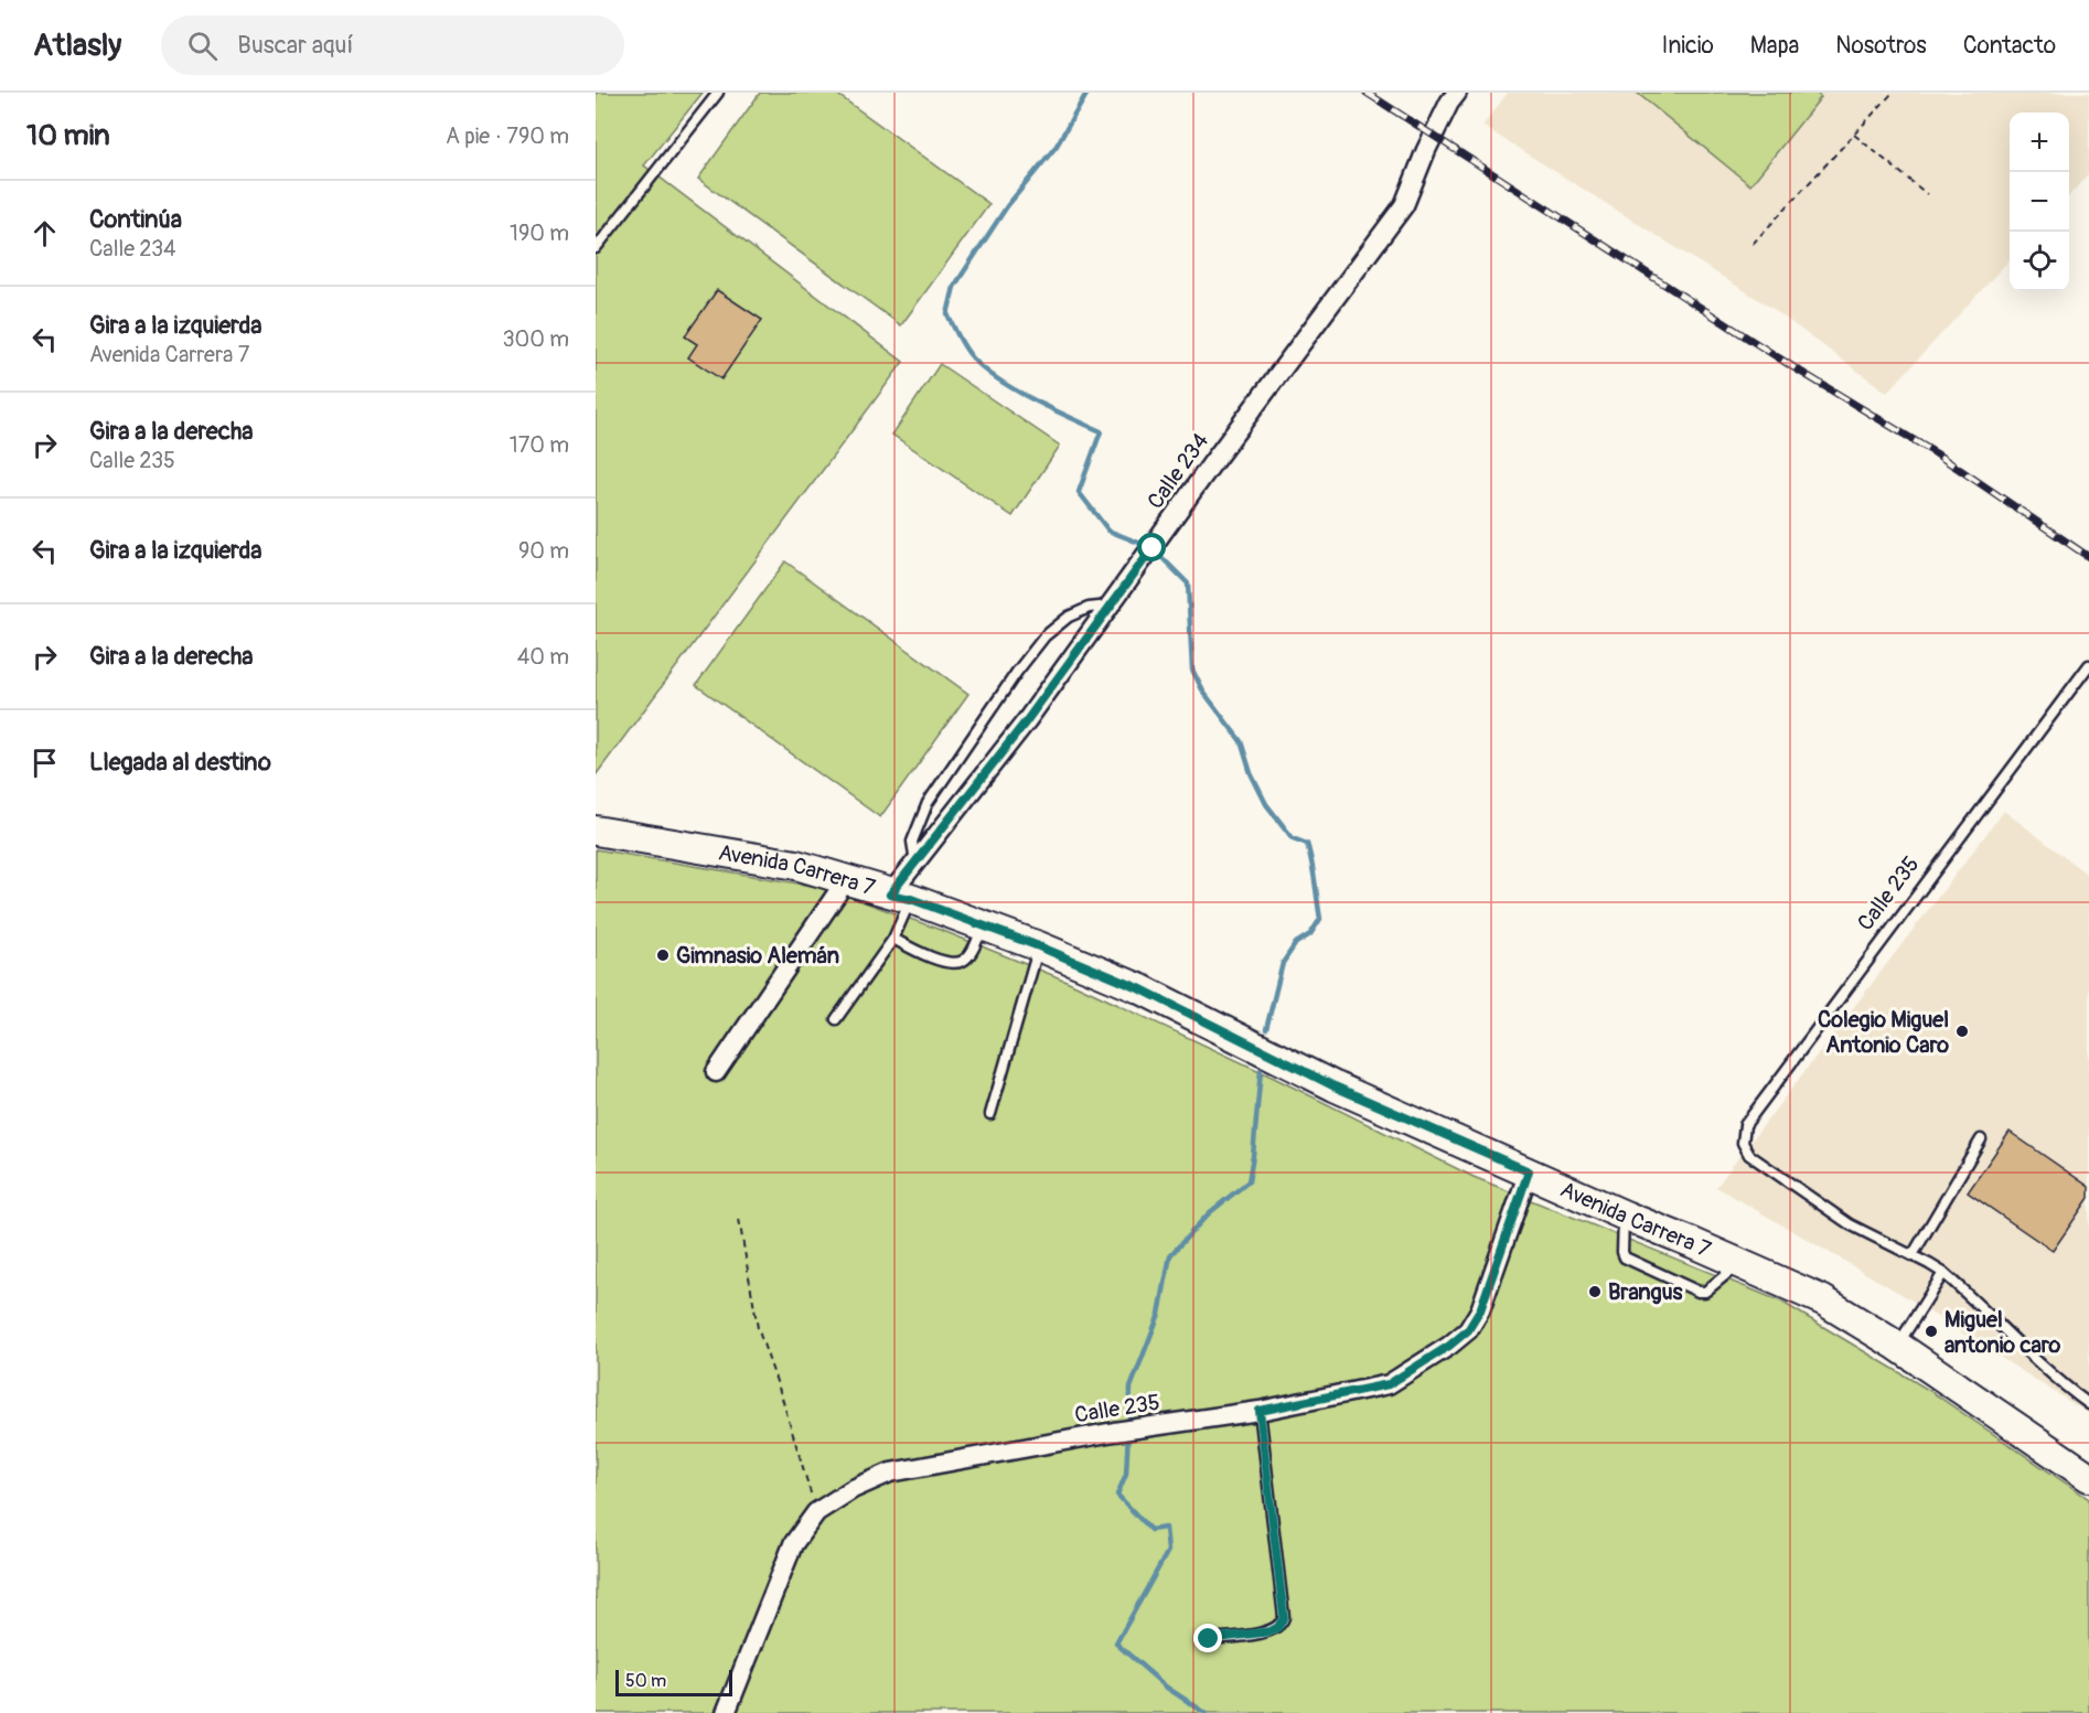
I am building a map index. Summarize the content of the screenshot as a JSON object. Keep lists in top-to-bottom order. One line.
{"streets":{"main road":["Avenida Carrera 7"],"street":["Calle 234","Calle 235"]},"crossings":[["Calle 234","Avenida Carrera 7"],["Avenida Carrera 7","Calle 235"]],"places":["Gimnasio Alemán","Colegio Miguel Antonio Caro","Brangus","Miguel antonio caro"],"scale_bar":"50 m","page":{"header":"Atlasly","search":"Buscar aquí","nav":["Inicio","Mapa","Nosotros","Contacto"],"heading":["10 min","A pie · 790 m"],"map_buttons":["+","−"],"list":[["Continúa","Calle 234","190 m"],["Gira a la izquierda","Avenida Carrera 7","300 m"],["Gira a la derecha","Calle 235","170 m"],["Gira a la izquierda","90 m"],["Gira a la derecha","40 m"],"Llegada al destino"],"scale":"50 m"}}
